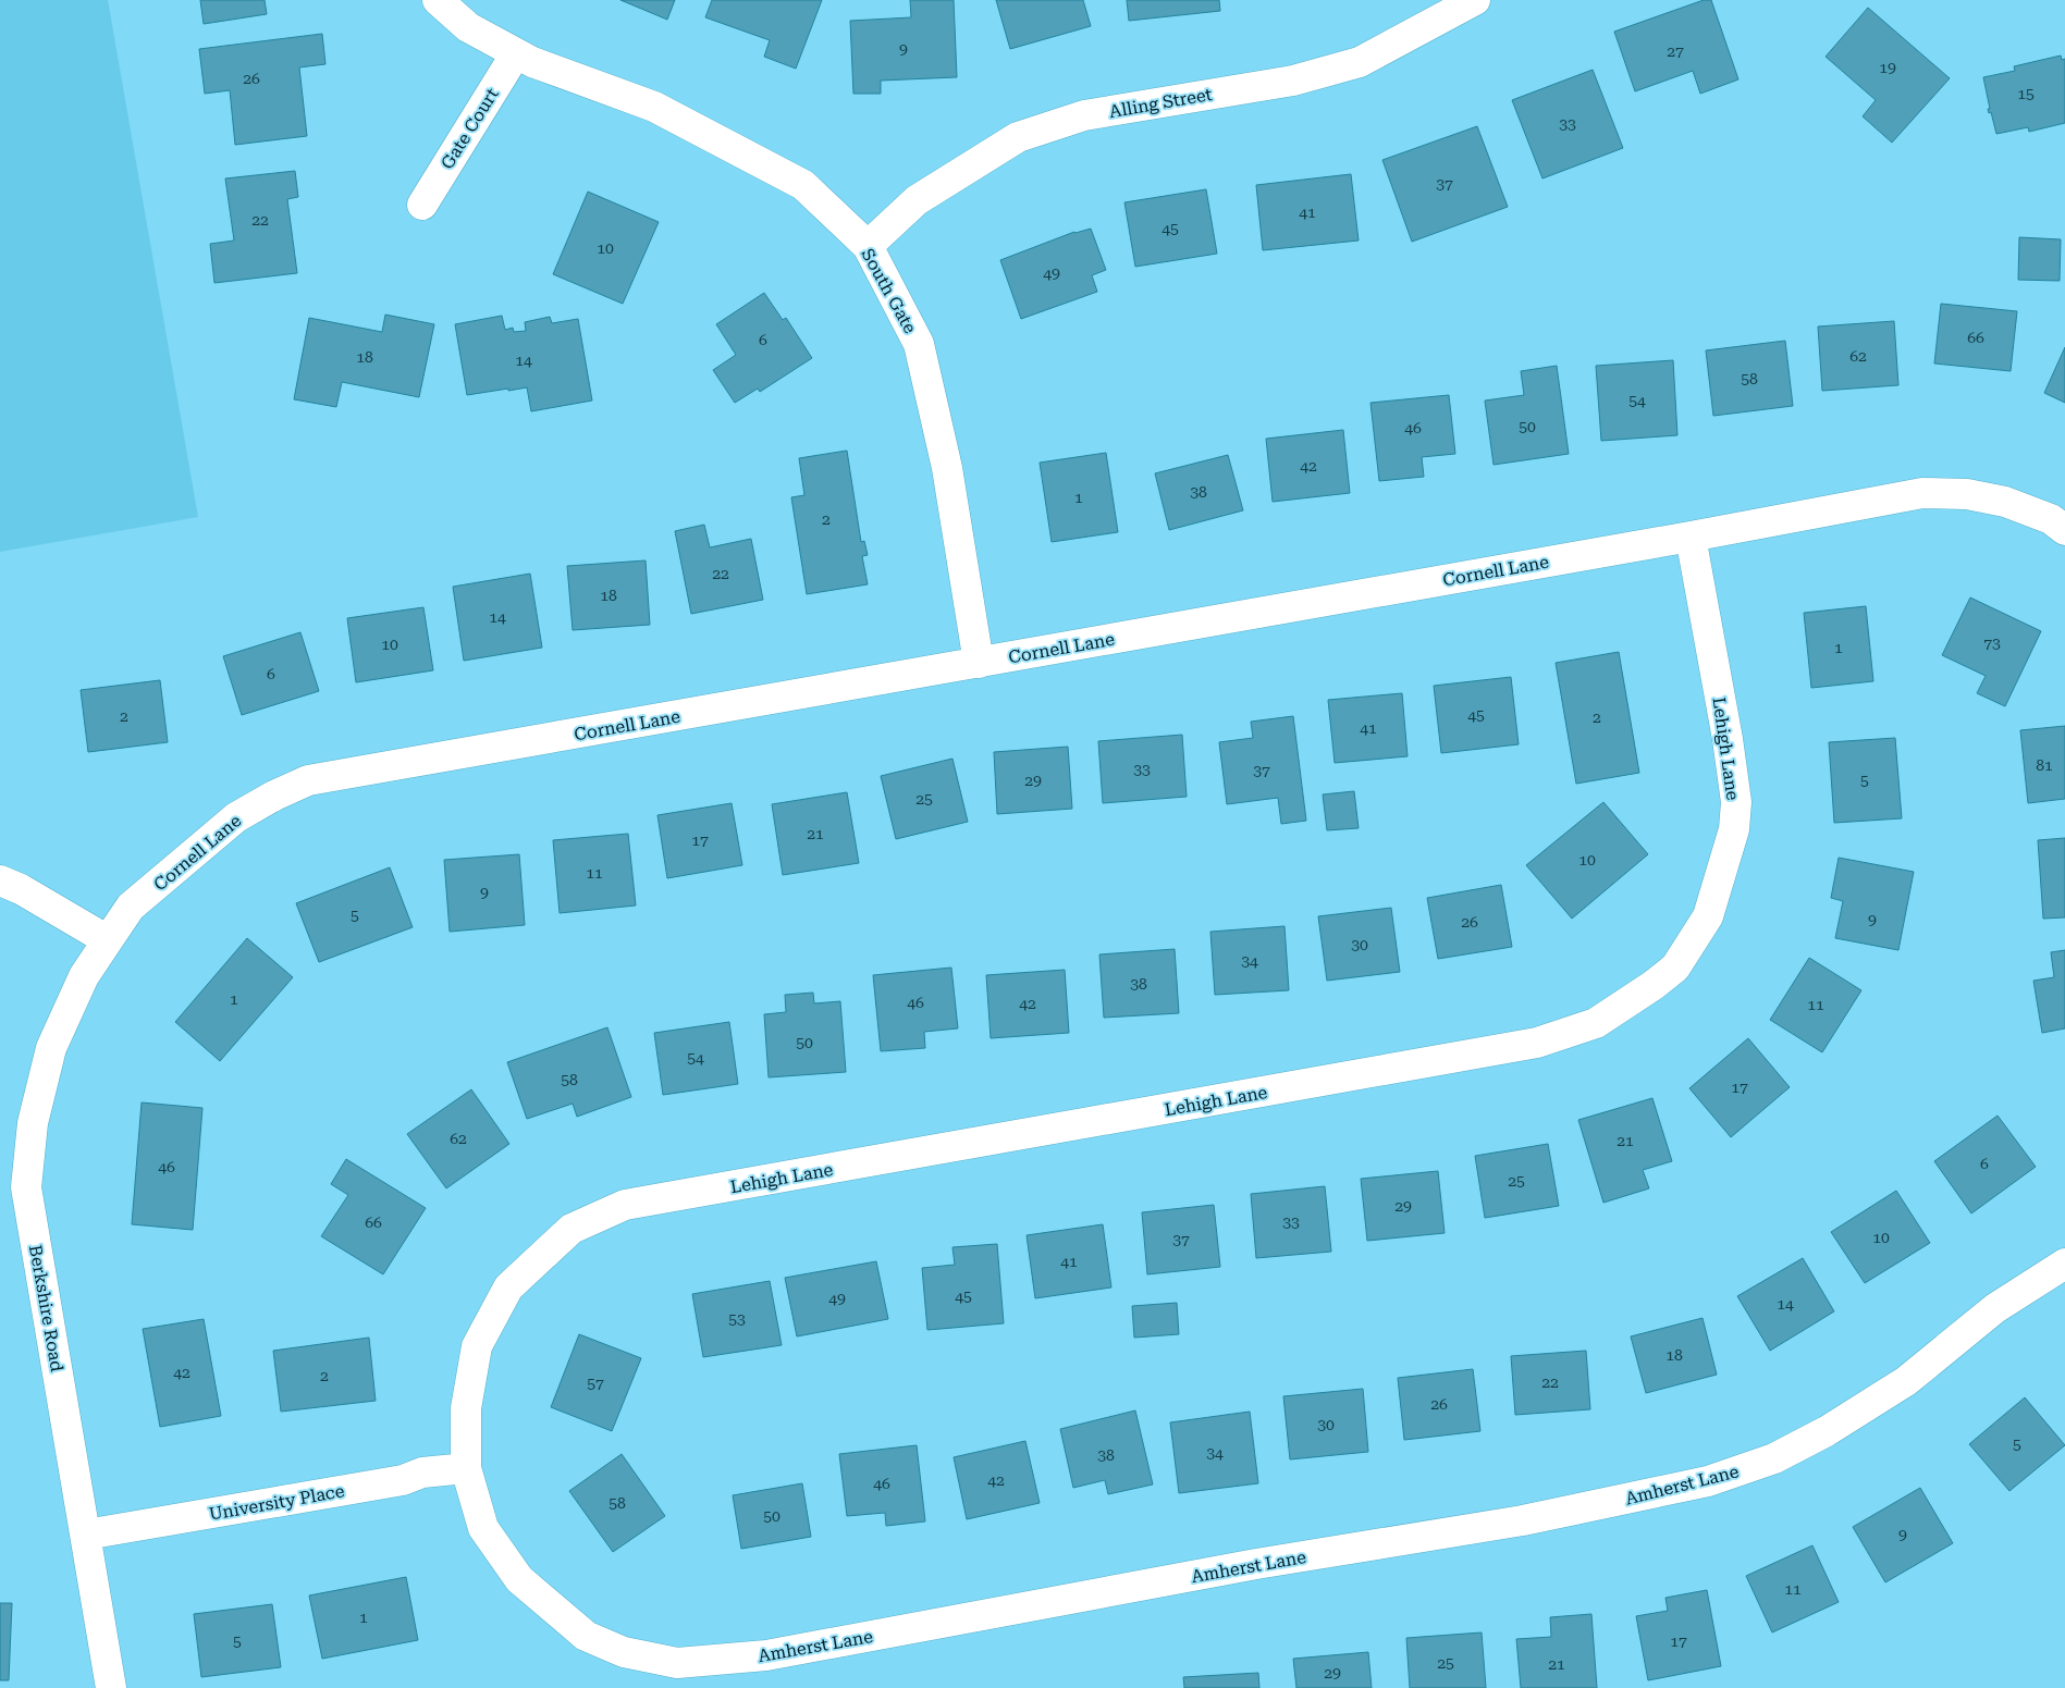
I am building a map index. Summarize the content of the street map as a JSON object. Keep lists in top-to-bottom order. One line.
{"streets":{"street":["Alling Street","Gate Court","South Gate","Cornell Lane","Lehigh Lane","Berkshire Road","Amherst Lane","University Place"]},"crossings":[["Alling Street","South Gate"],["Gate Court","South Gate"],["South Gate","Cornell Lane"],["Cornell Lane","Lehigh Lane"],["Cornell Lane","Berkshire Road"],["Lehigh Lane","Amherst Lane"],["Lehigh Lane","University Place"],["Berkshire Road","University Place"],["Amherst Lane","University Place"]],"house_numbers":["9","27","19","26","15","33","37","41","22","45","10","49","66","6","62","18","14","58","54","50","46","42","38","1","2","22","18","14","73","10","1","6","45","2","2","41","81","33","37","29","5","25","21","17","10","11","9","5","9","26","30","34","38","1","46","42","11","50","54","58","17","62","21","6","46","25","29","66","33","10","37","41","45","49","14","53","18","42","2","22","57","26","30","5","34","38","42","46","58","50","9","11","1","5","17","25","21","29"]}
